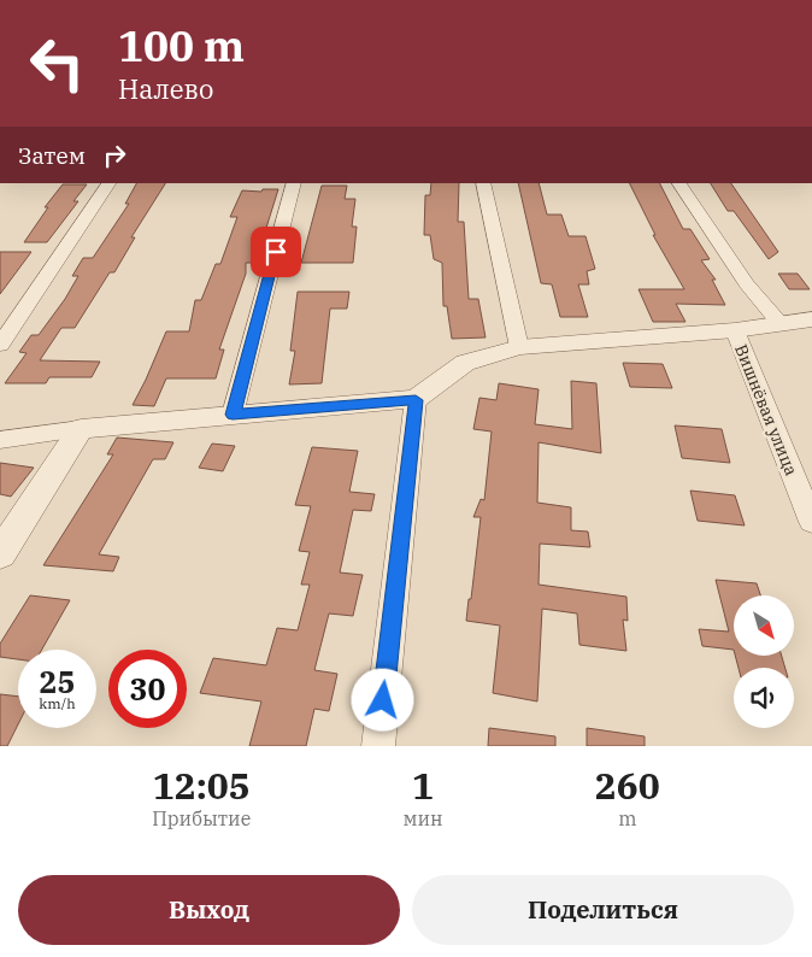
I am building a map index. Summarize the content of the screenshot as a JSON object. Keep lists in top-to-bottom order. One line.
{"streets":{"street":["Вишнёвая улица"]},"north":"bottom right","page":{"turn":["100 m","Налево"],"then":"Затем","speed":"25 km/h","limit":"30","eta":["12:05","Прибытие","1","мин","260","m"],"buttons":["Выход","Поделиться"]}}
